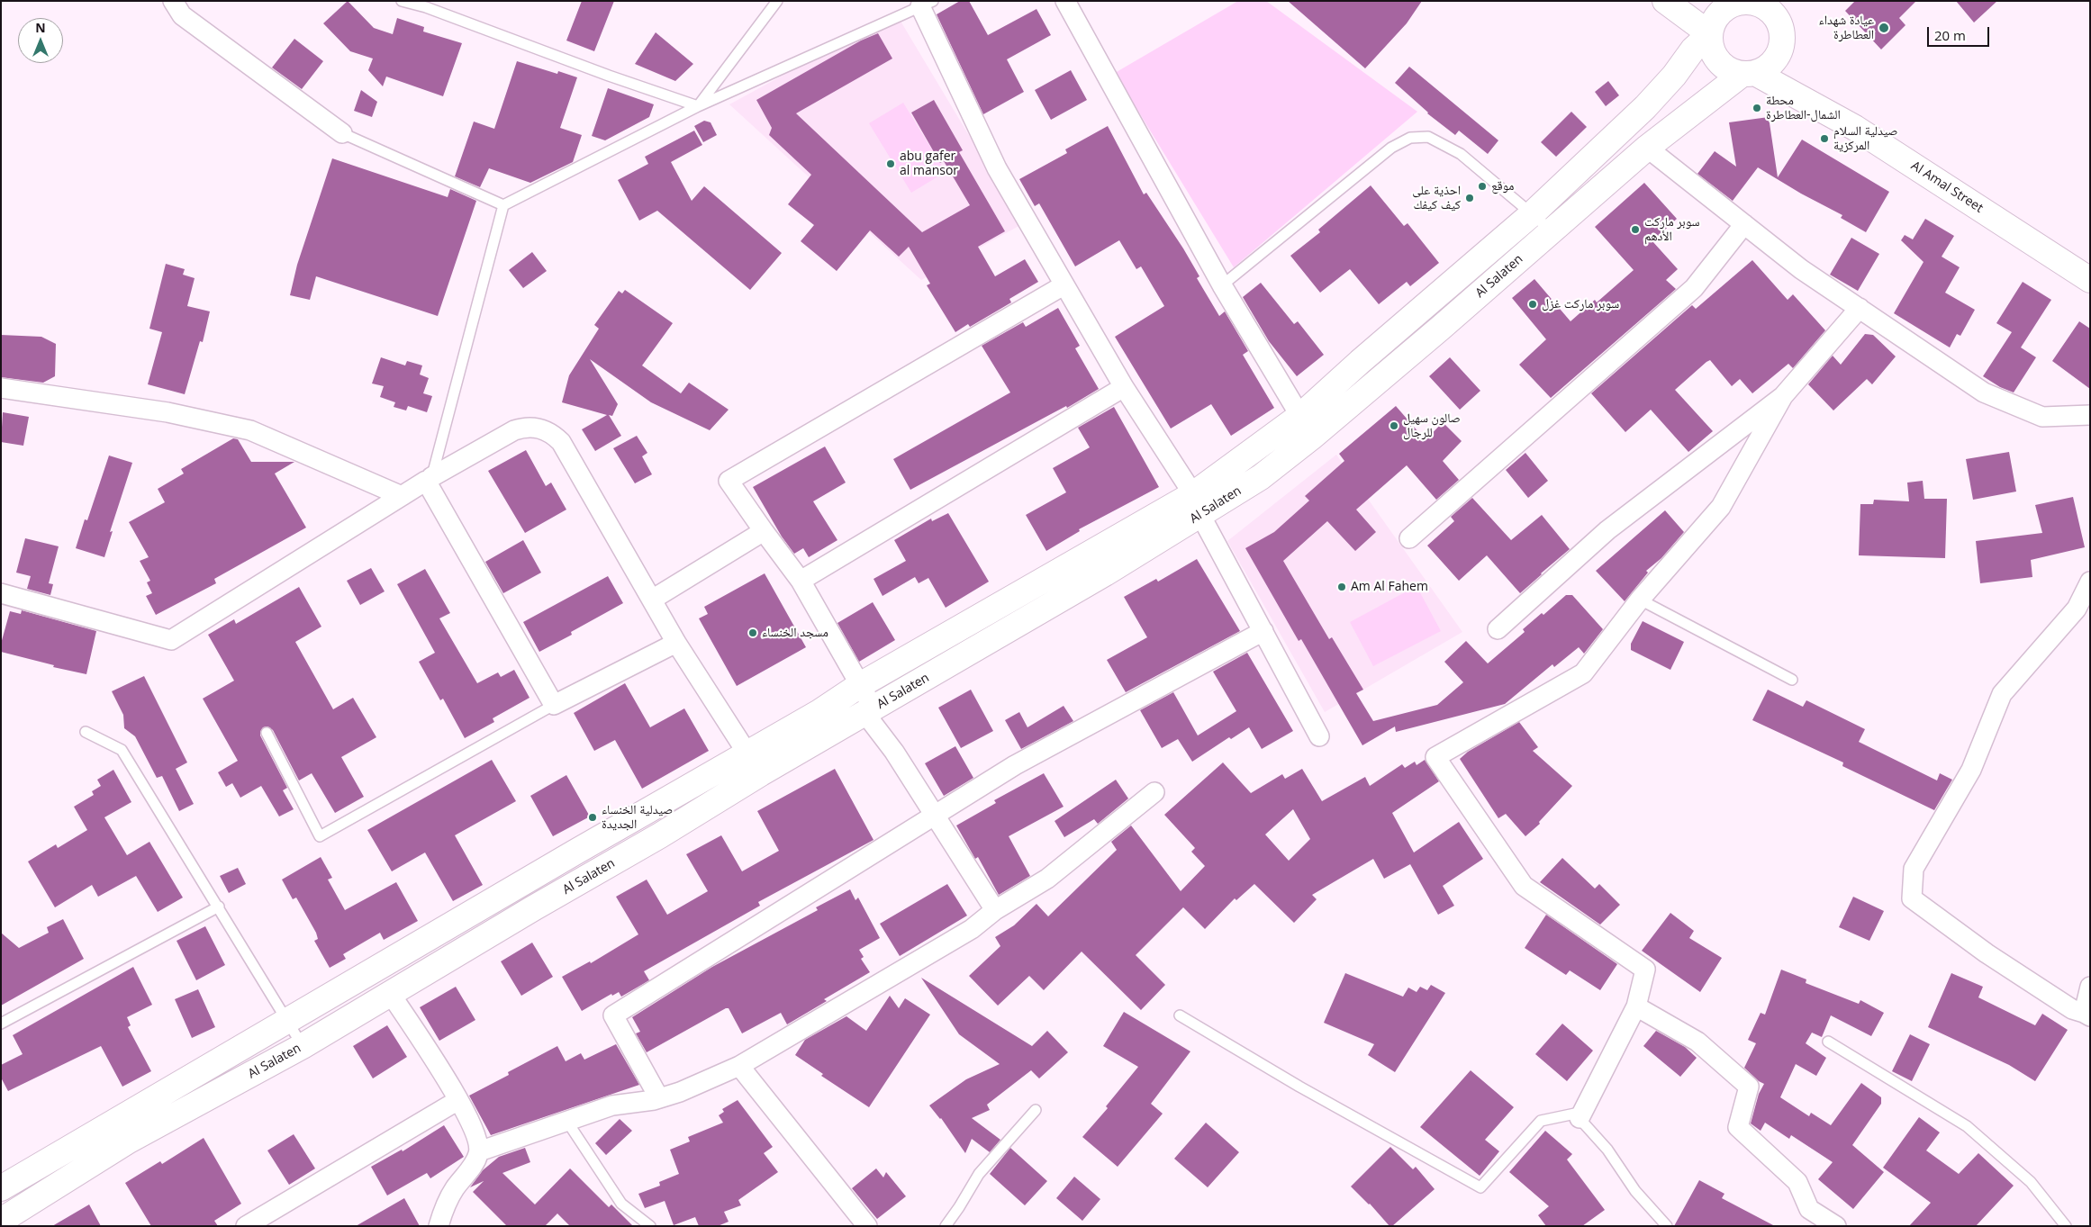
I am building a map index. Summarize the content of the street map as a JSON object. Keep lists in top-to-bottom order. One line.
{"streets":{"main road":["Al Amal Street","Al Salaten"]},"crossings":[["Al Amal Street","Al Salaten"]],"places":["عيادة شهداء العطاطرة","محطة الشمال-العطاطرة","صيدلية السلام المركزية","abu gafer al mansor","موقع","احذية على كيف كيفك","سوبر ماركت الأدهم","سوبر ماركت غزل","صالون سهيل للرجال","Am Al Fahem","مسجد الخنساء","صيدلية الخنساء الجديدة"],"scale_bar":"20 m","north":"top"}
